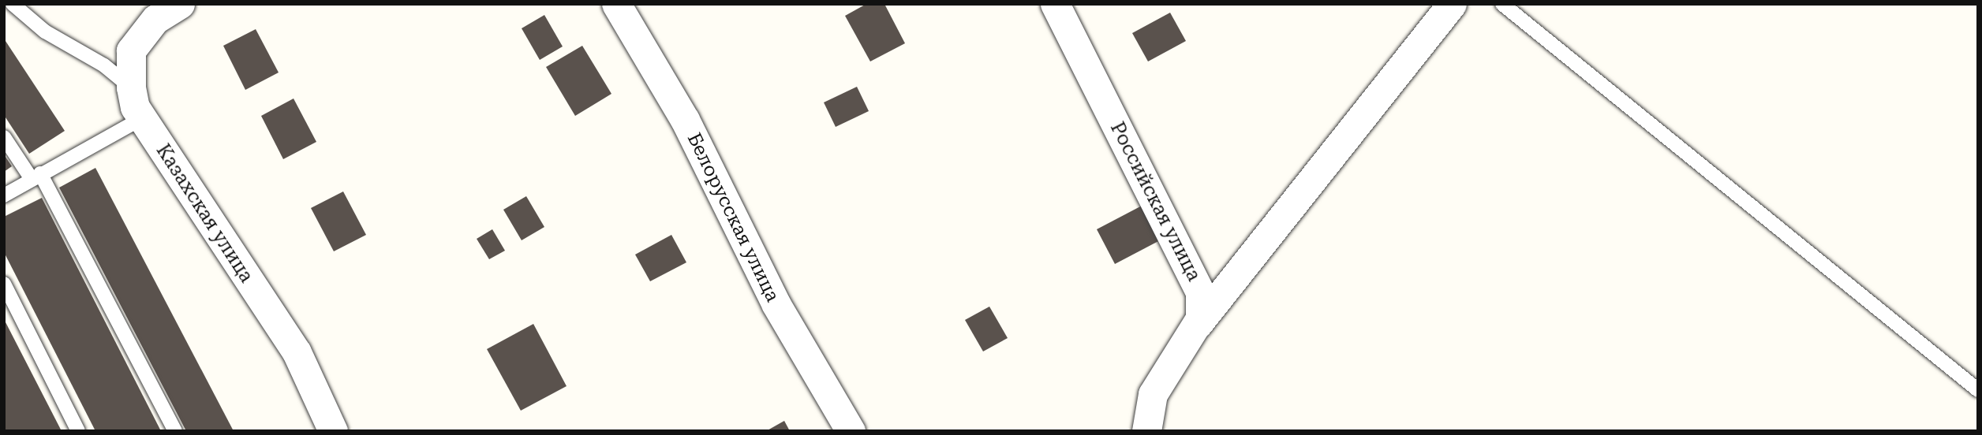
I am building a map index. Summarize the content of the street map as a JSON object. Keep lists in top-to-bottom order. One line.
{"streets":{"street":["Российская улица","Казахская улица","Белорусская улица"]}}
